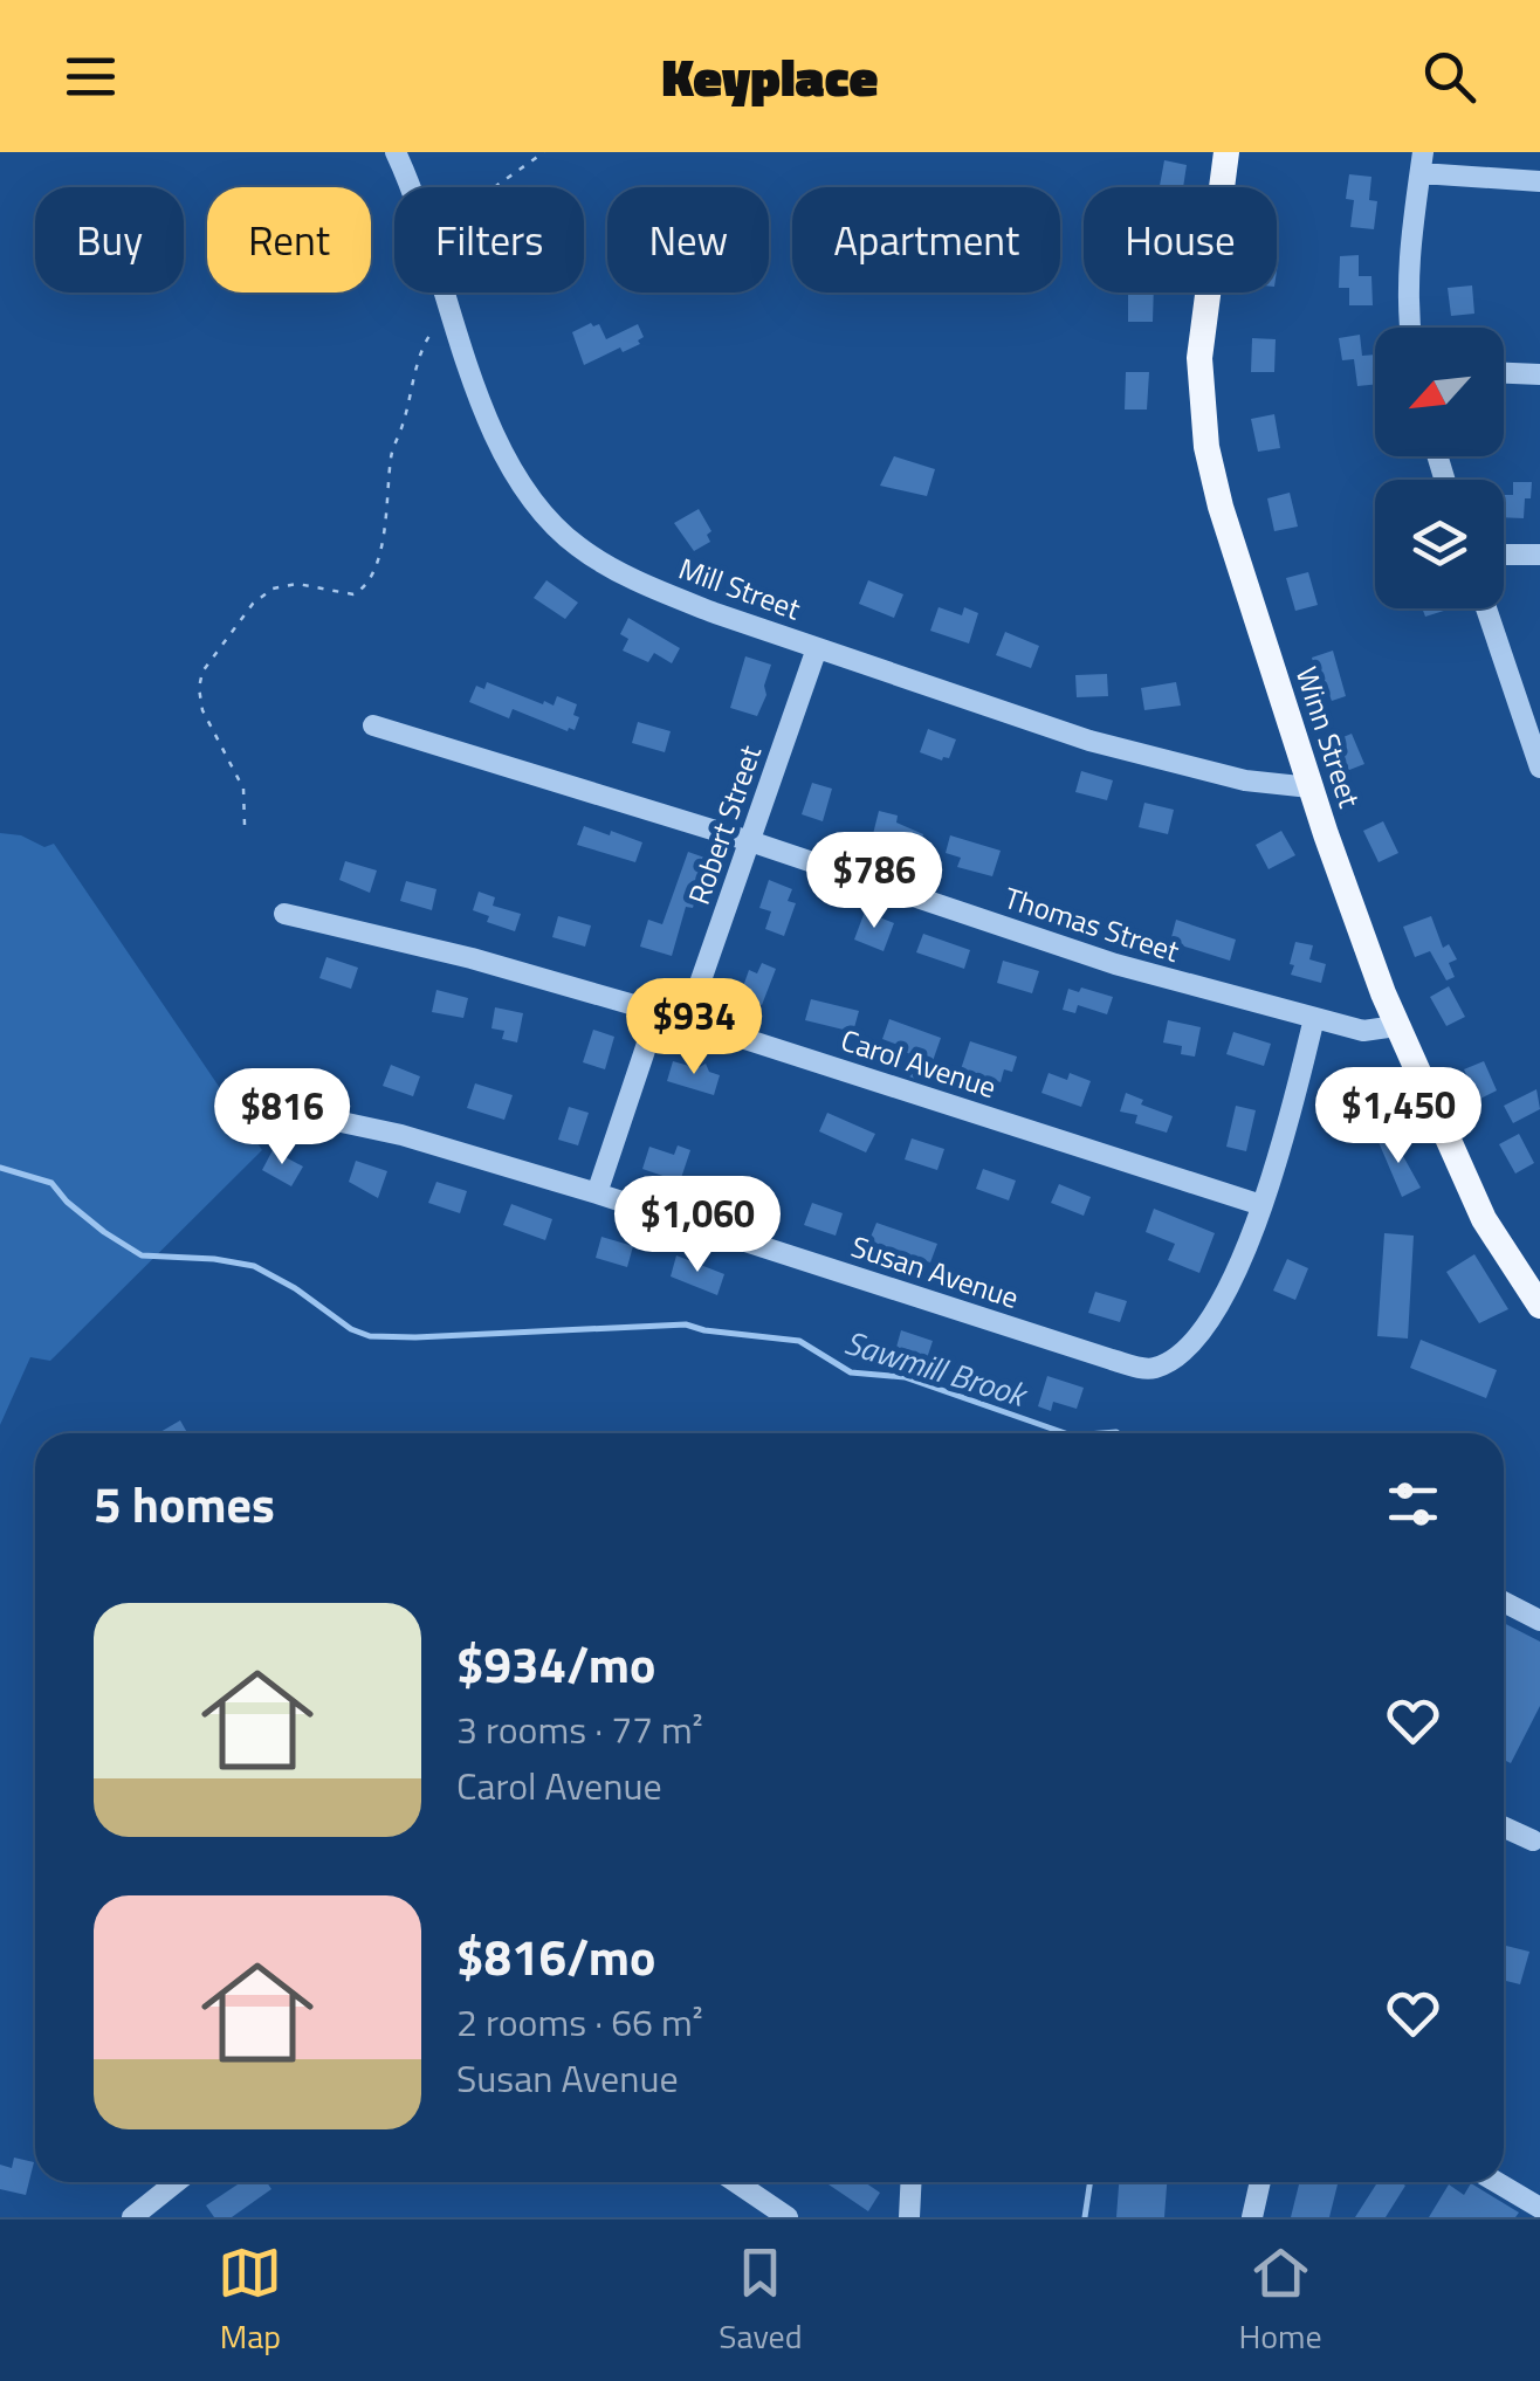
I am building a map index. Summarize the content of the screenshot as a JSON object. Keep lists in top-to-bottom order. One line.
{"streets":{"main road":["Winn Street"],"street":["Mill Street","Robert Street","Thomas Street","Carol Avenue","Susan Avenue"]},"crossings":[["Mill Street","Winn Street"],["Mill Street","Robert Street"],["Winn Street","Thomas Street"],["Robert Street","Thomas Street"],["Robert Street","Carol Avenue"],["Carol Avenue","Susan Avenue"]],"water":["Sawmill Brook"],"north":"bottom left","page":{"header":"Keyplace","chip":["Buy","Rent","Filters","New","Apartment","House"],"price":["$786","$934","$1,450","$816","$1,060"],"heading":"5 homes","list":[{"name":"$934/mo","note":"3 rooms · 77 m² · Carol Avenue"},{"name":"$816/mo","note":"2 rooms · 66 m² · Susan Avenue"}],"tabs":["Map","Saved","Home"]}}
